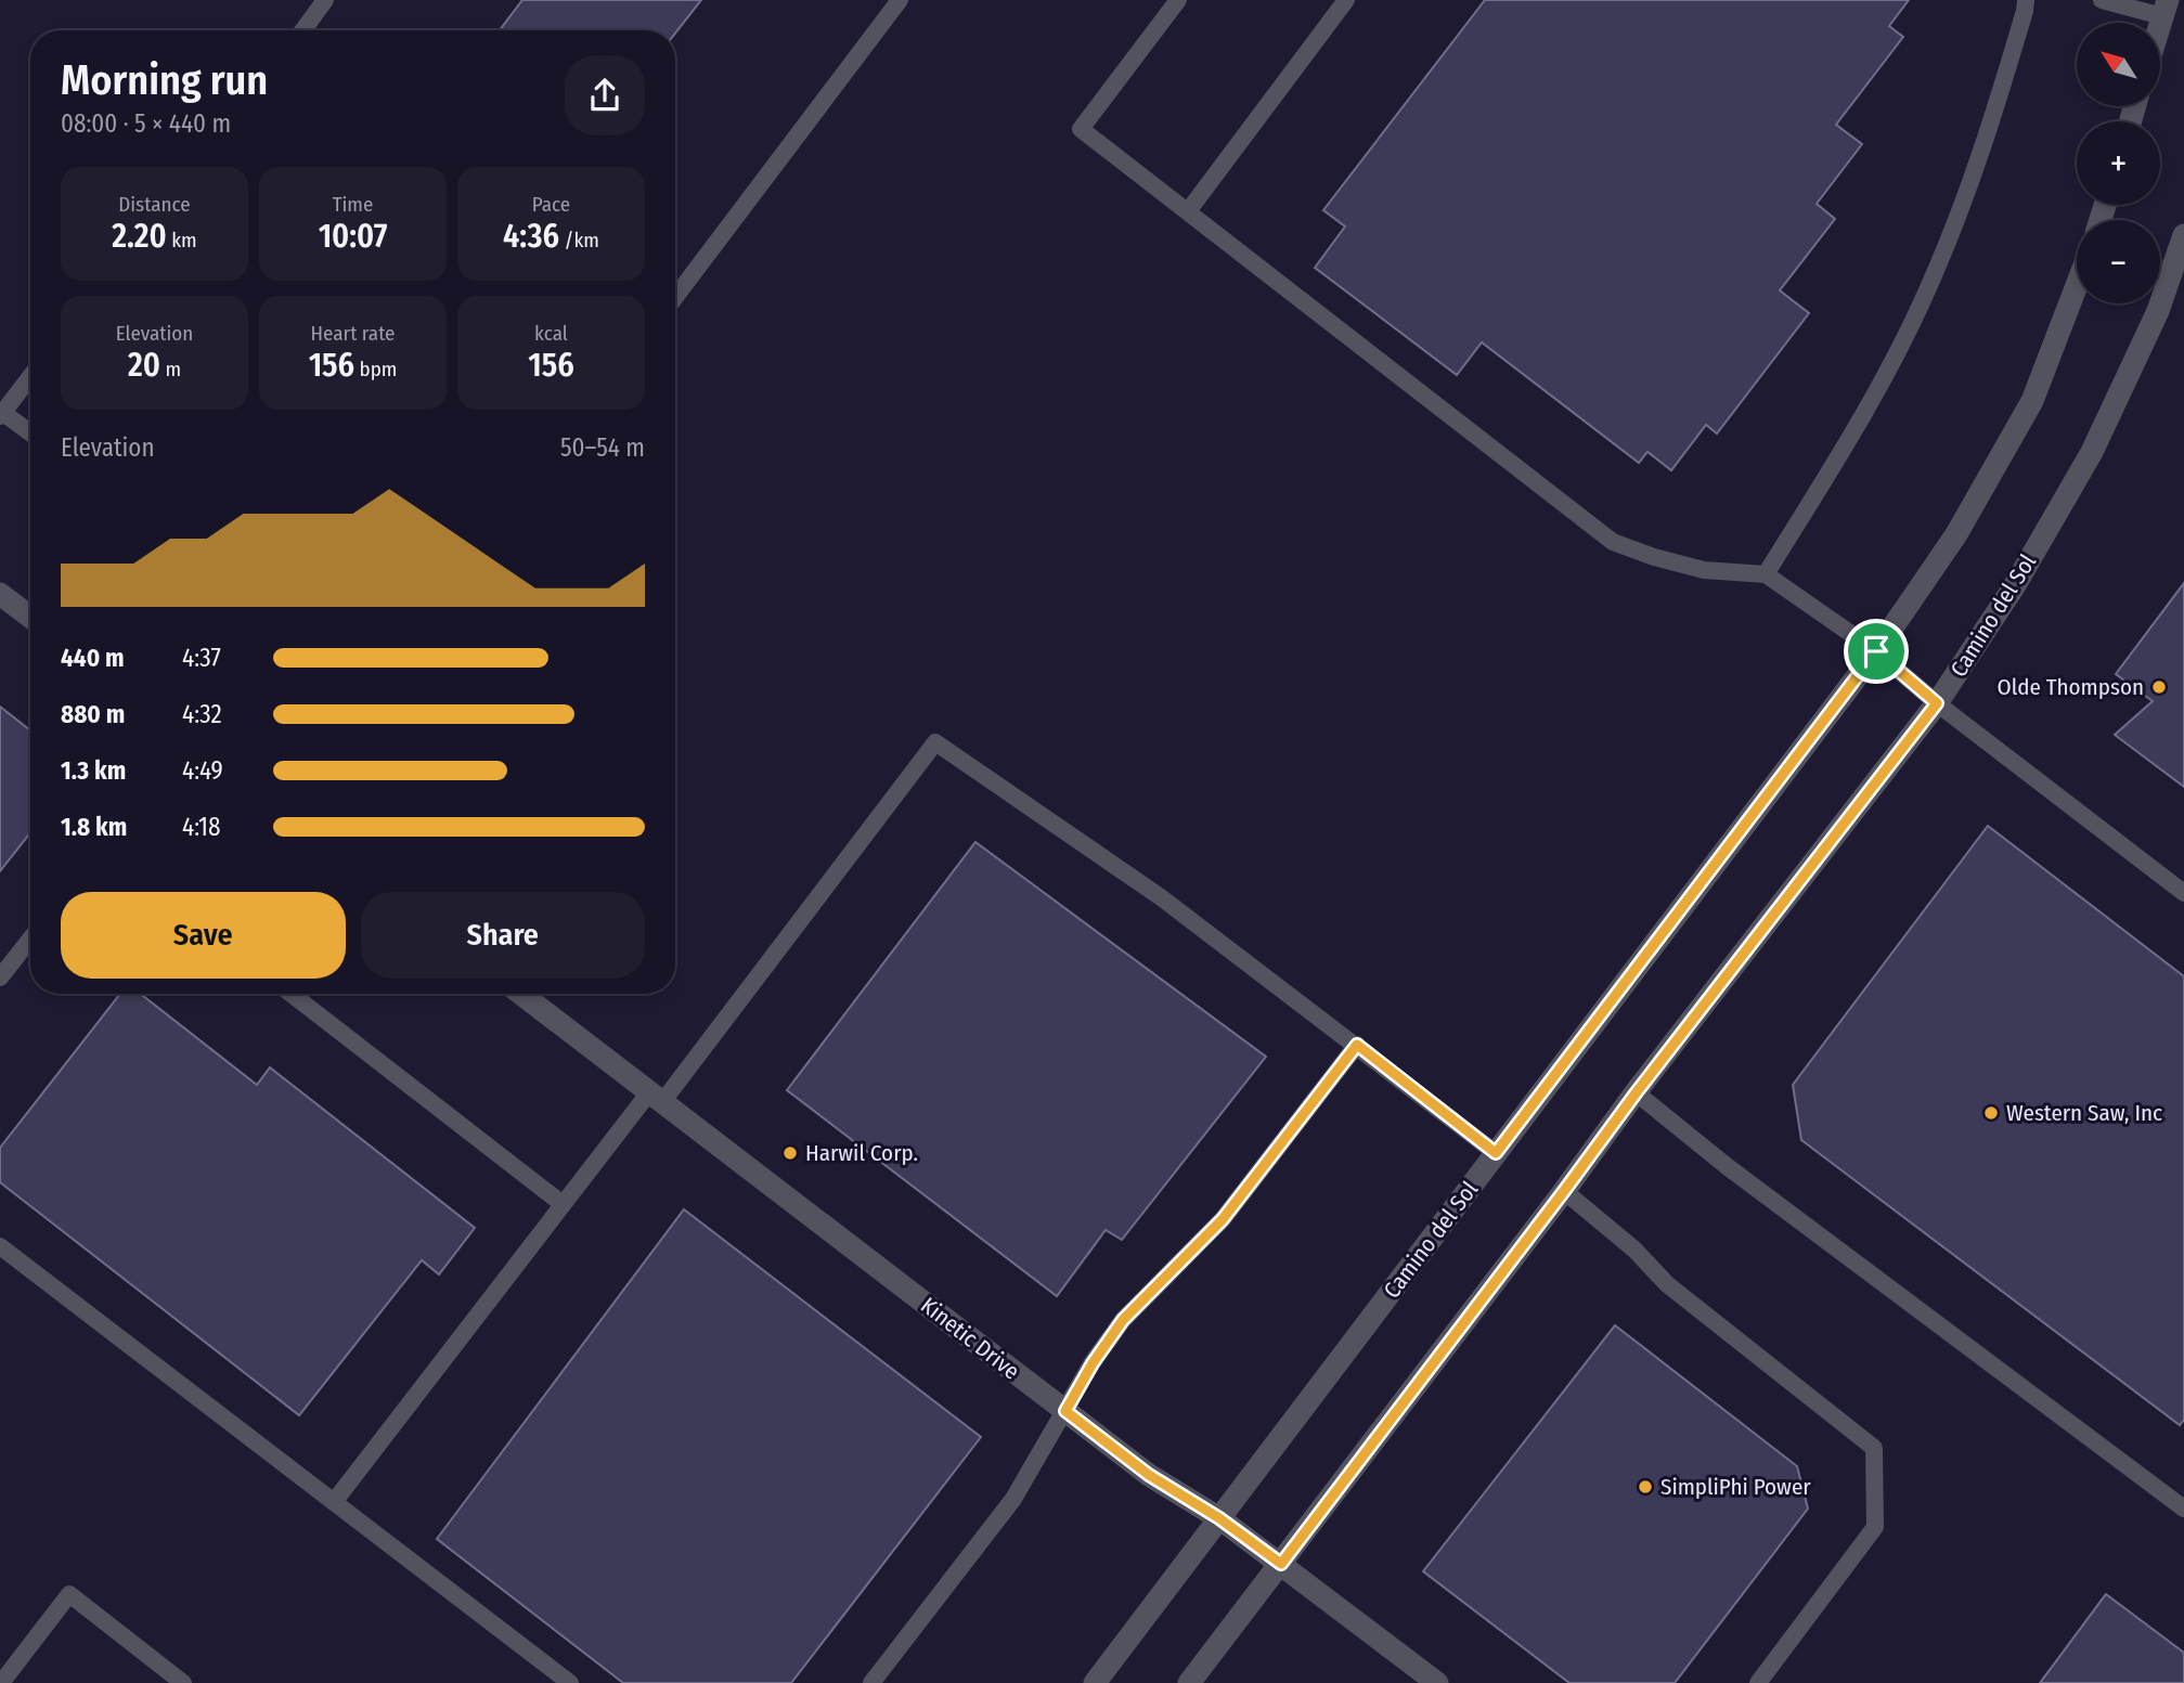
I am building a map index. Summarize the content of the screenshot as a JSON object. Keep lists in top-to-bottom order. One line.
{"streets":{"street":["Camino del Sol","Kinetic Drive"]},"crossings":[["Camino del Sol","Kinetic Drive"]],"places":["Olde Thompson","Western Saw, Inc","Harwil Corp.","SimpliPhi Power"],"north":"top left","page":{"map_buttons":["+","−"],"heading":["Morning run","08:00 · 5 × 440 m"],"stats":[["Distance","2.20 km"],["Time","10:07"],["Pace","4:36 /km"],["Elevation","20 m"],["Heart rate","156 bpm"],["kcal","156"]],"chart":["Elevation","50–54 m"],"list":[{"name":"440 m","note":"4:37"},{"name":"880 m","note":"4:32"},{"name":"1.3 km","note":"4:49"},{"name":"1.8 km","note":"4:18"}],"buttons":["Save","Share"]}}
